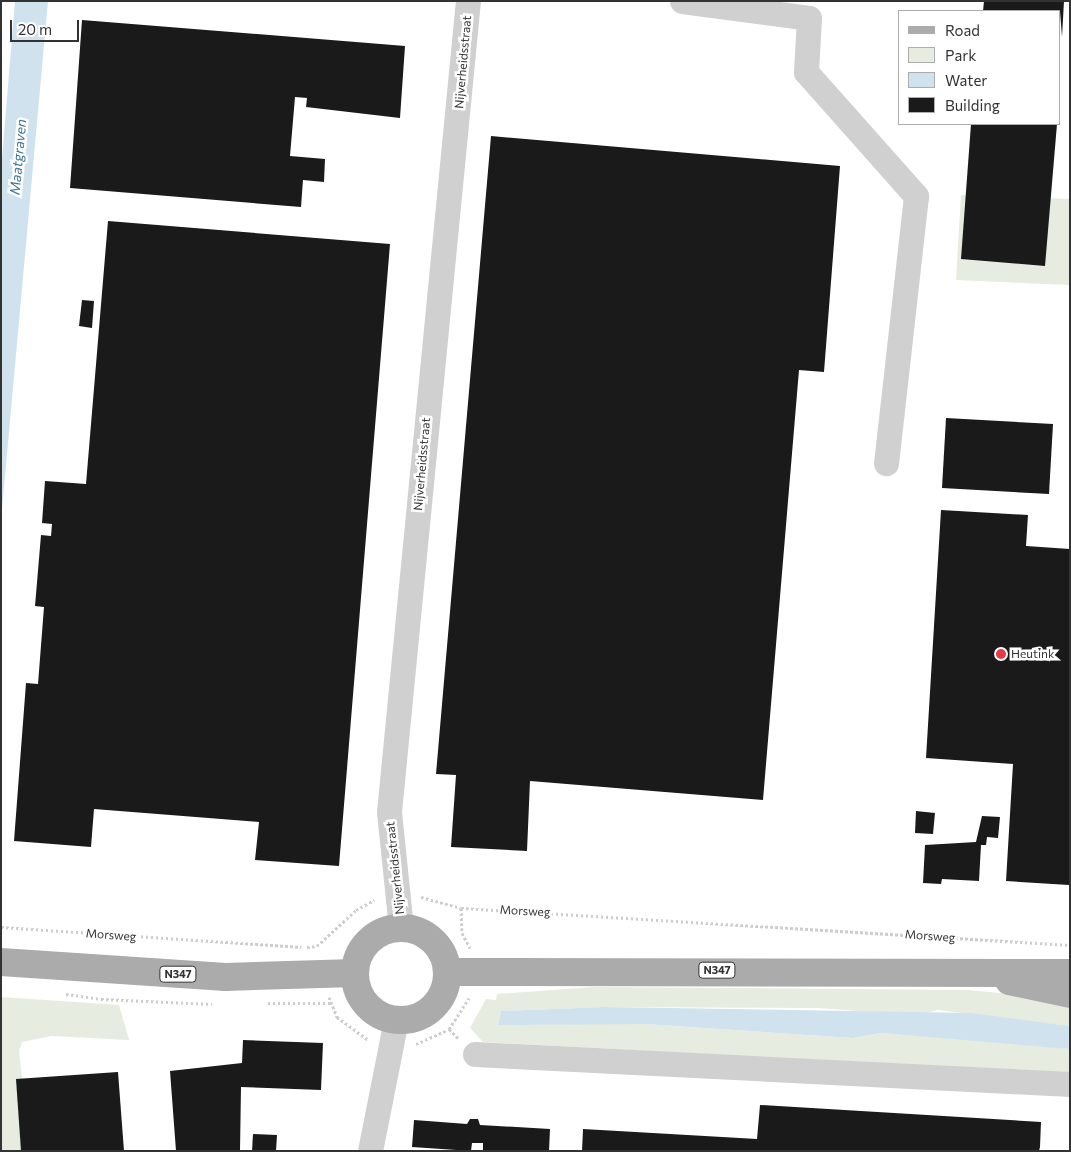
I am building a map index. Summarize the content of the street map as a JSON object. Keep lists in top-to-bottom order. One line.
{"streets":{"main road":["N347"],"street":["Nijverheidsstraat"],"path":["Morsweg"]},"crossings":[["Nijverheidsstraat","Morsweg"],["Nijverheidsstraat","N347"]],"water":["Maatgraven"],"places":["Heutink"],"legend":["Road","Park","Water","Building"],"scale_bar":"20 m"}
